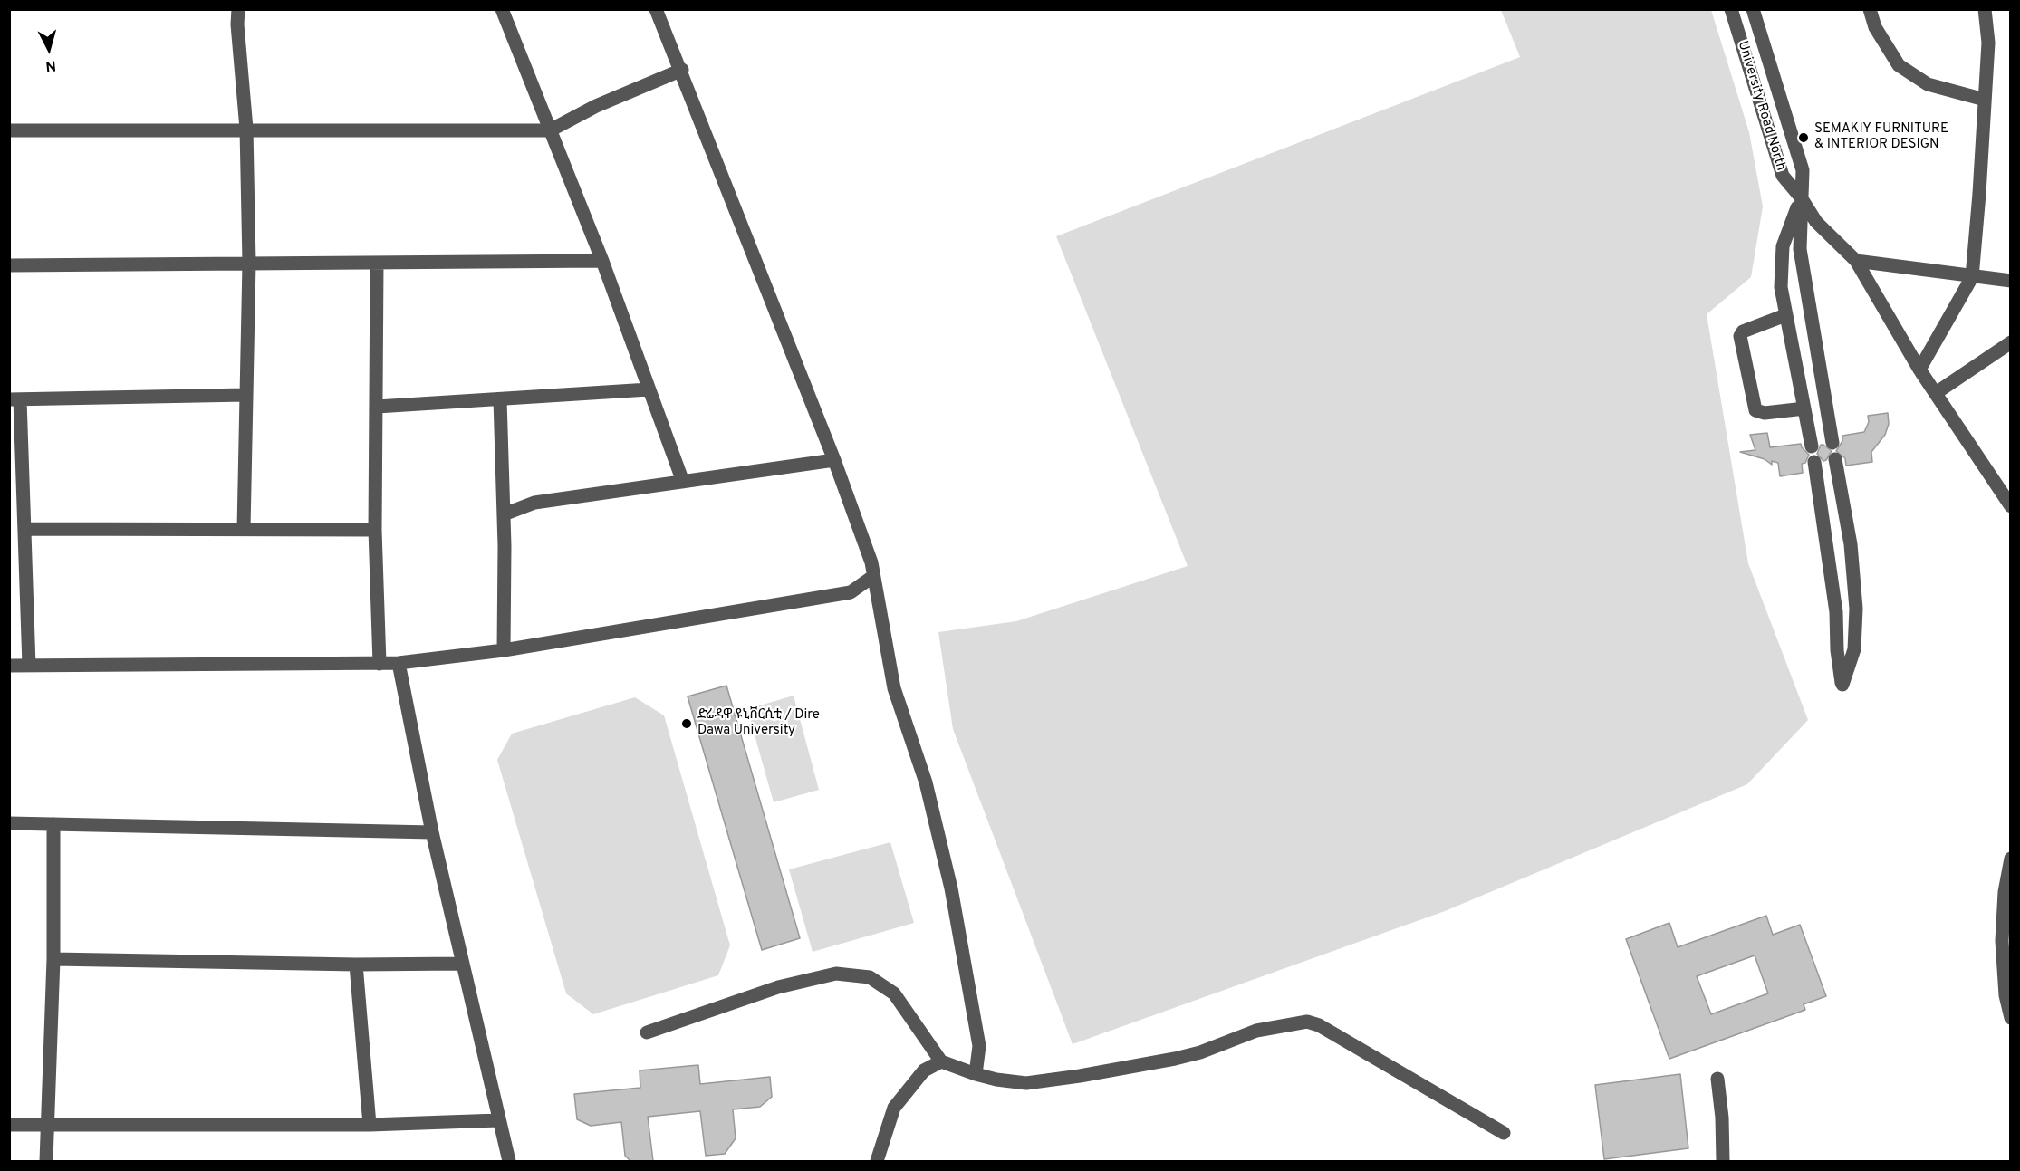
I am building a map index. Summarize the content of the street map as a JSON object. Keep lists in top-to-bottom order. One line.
{"streets":{"street":["University Road North"]},"places":["SEMAKIY FURNITURE & INTERIOR DESIGN","ድሬዳዋ ዩኒቨርሲቲ / Dire Dawa University"],"north":"bottom"}
